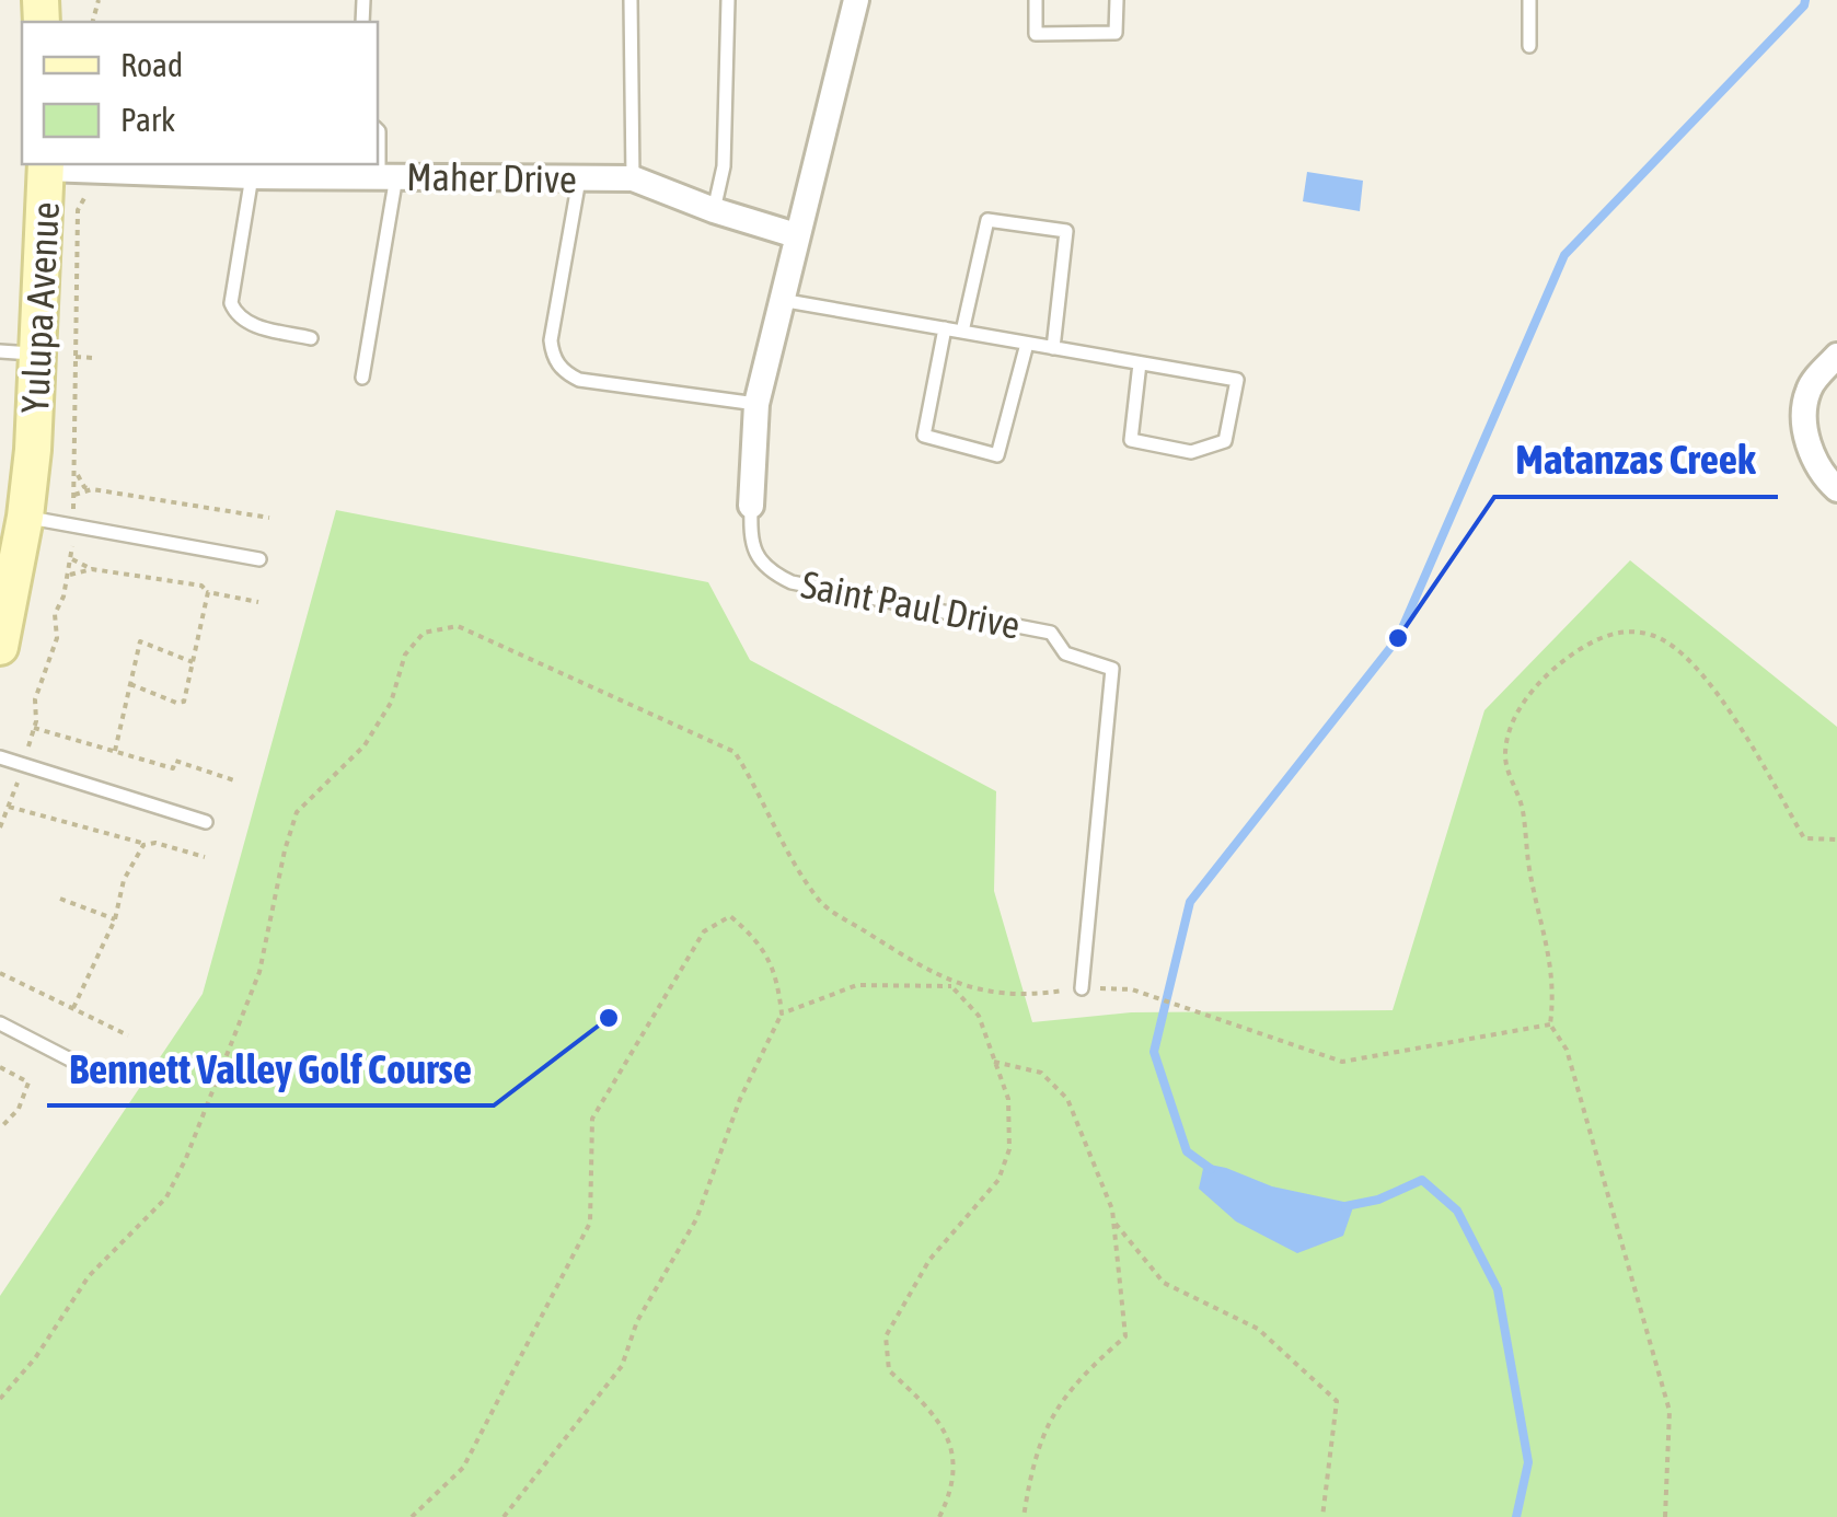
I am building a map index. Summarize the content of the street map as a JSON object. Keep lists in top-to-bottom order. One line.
{"streets":{"street":["Maher Drive","Yulupa Avenue","Saint Paul Drive"]},"crossings":[["Maher Drive","Yulupa Avenue"],["Maher Drive","Saint Paul Drive"]],"places":["Matanzas Creek","Bennett Valley Golf Course"],"legend":["Road","Park"]}
